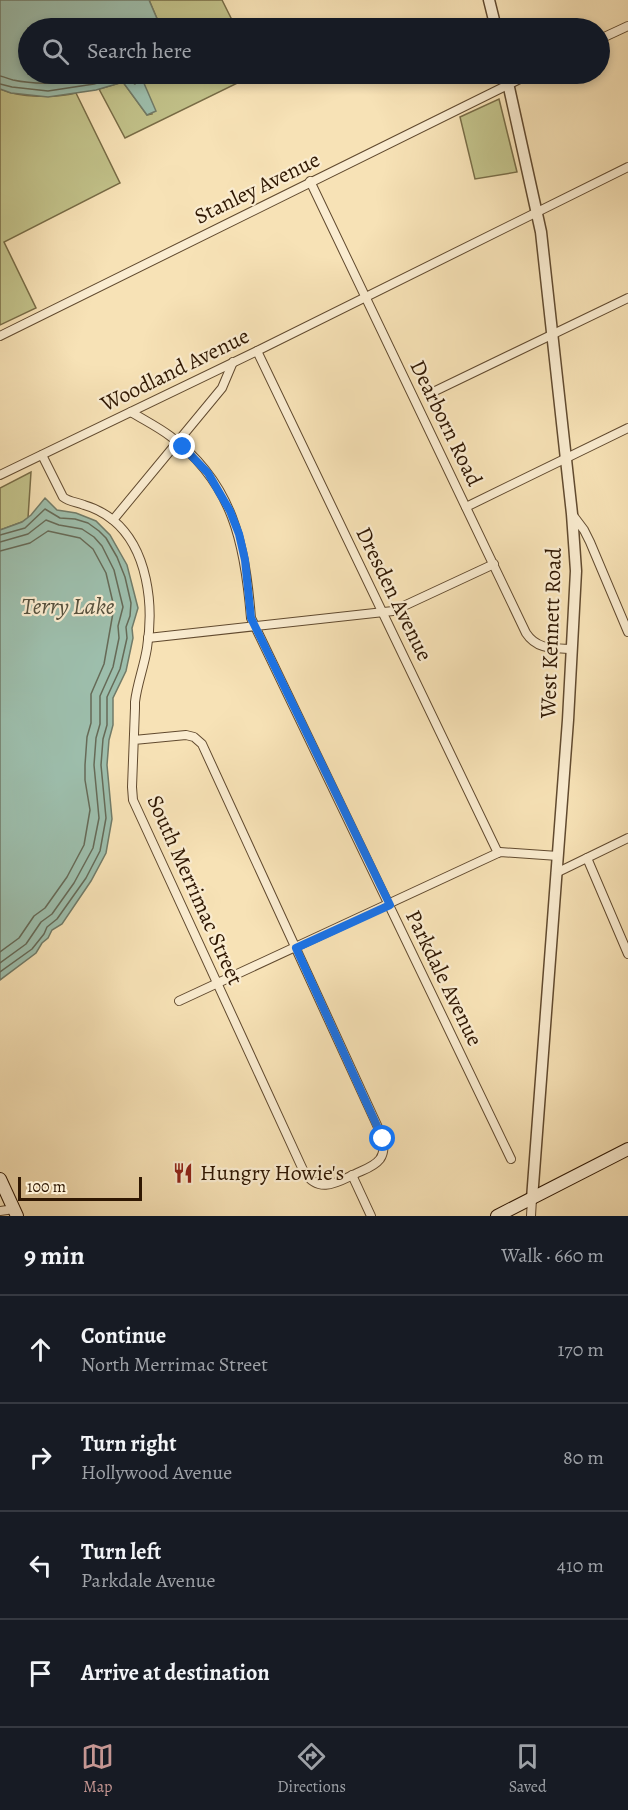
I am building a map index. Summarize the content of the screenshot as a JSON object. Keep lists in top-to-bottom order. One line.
{"streets":{"street":["Stanley Avenue","Woodland Avenue","Dearborn Road","Dresden Avenue","West Kennett Road","South Merrimac Street","Parkdale Avenue"]},"crossings":[["Stanley Avenue","Dearborn Road"],["Woodland Avenue","Dearborn Road"],["Woodland Avenue","Dresden Avenue"],["Woodland Avenue","West Kennett Road"],["Woodland Avenue","South Merrimac Street"],["Woodland Avenue","Parkdale Avenue"],["Dearborn Road","West Kennett Road"]],"water":["Terry Lake"],"places":{"restaurant":["Hungry Howie's"]},"scale_bar":"100 m","page":{"search":"Search here","scale":"100 m","heading":["9 min","Walk · 660 m"],"list":[["Continue","North Merrimac Street","170 m"],["Turn right","Hollywood Avenue","80 m"],["Turn left","Parkdale Avenue","410 m"],"Arrive at destination"],"nav":["Map","Directions","Saved"]}}
